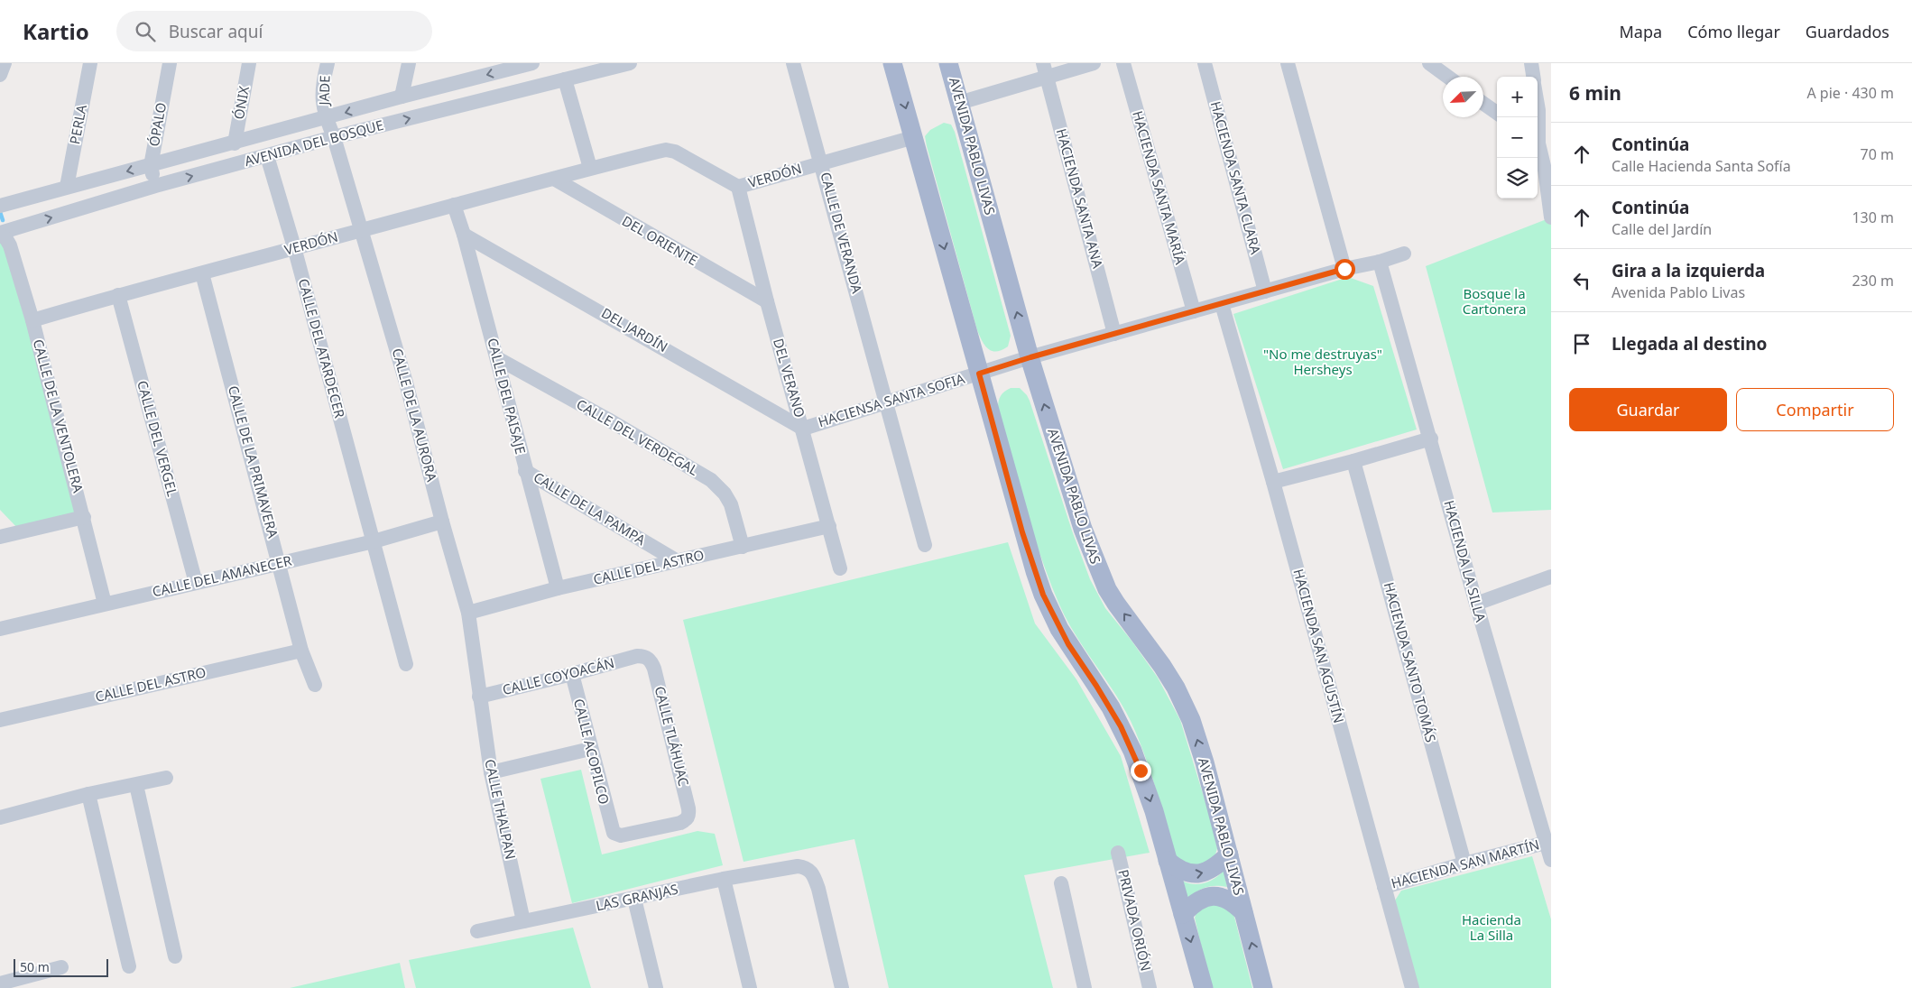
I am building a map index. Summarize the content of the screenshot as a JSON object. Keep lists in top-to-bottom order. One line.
{"streets":{"main road":["AVENIDA PABLO LIVAS"],"street":["JADE","ÓNIX","PERLA","ÓPALO","AVENIDA DEL BOSQUE","VERDÓN","HACIENDA SANTA CLARA","HACIENDA SANTA MARÍA","HACIENDA SANTA ANA","CALLE DE VERANDA","DEL ORIENTE","DEL JARDÍN","CALLE DEL ATARDECER","DEL VERANO","CALLE DEL PAISAJE","HACIENSA SANTA SOFIA","CALLE DE LA AURORA","CALLE DE LA VENTOLERA","CALLE DEL VERDEGAL","CALLE DEL VERGEL","CALLE DE LA PRIMAVERA","CALLE DE LA PAMPA","HACIENDA LA SILLA","CALLE DEL ASTRO","CALLE DEL AMANECER","HACIENDA SAN AGUSTÍN","HACIENDA SANTO TOMÁS","CALLE COYOACÁN","CALLE TLÁHUAC","CALLE ACOPILCO","CALLE THALPAN","HACIENDA SAN MARTÍN","LAS GRANJAS","PRIVADA ORIÓN"]},"crossings":[["JADE","AVENIDA DEL BOSQUE"],["JADE","CALLE DE LA AURORA"],["ÓNIX","AVENIDA DEL BOSQUE"],["PERLA","AVENIDA DEL BOSQUE"],["ÓPALO","AVENIDA DEL BOSQUE"],["AVENIDA DEL BOSQUE","CALLE DEL ATARDECER"],["AVENIDA DEL BOSQUE","CALLE DE LA AURORA"],["AVENIDA DEL BOSQUE","CALLE DE LA VENTOLERA"],["AVENIDA PABLO LIVAS","HACIENSA SANTA SOFIA"],["VERDÓN","CALLE DE VERANDA"],["VERDÓN","DEL ORIENTE"],["VERDÓN","CALLE DEL ATARDECER"],["VERDÓN","DEL VERANO"],["VERDÓN","CALLE DEL PAISAJE"],["VERDÓN","CALLE DE LA AURORA"],["VERDÓN","CALLE DE LA VENTOLERA"],["VERDÓN","CALLE DEL VERGEL"],["VERDÓN","CALLE DE LA PRIMAVERA"],["HACIENDA SANTA CLARA","HACIENSA SANTA SOFIA"],["HACIENDA SANTA MARÍA","HACIENSA SANTA SOFIA"],["HACIENDA SANTA ANA","HACIENSA SANTA SOFIA"],["CALLE DE VERANDA","HACIENSA SANTA SOFIA"],["DEL ORIENTE","DEL VERANO"],["DEL JARDÍN","DEL VERANO"],["DEL JARDÍN","CALLE DEL PAISAJE"],["DEL JARDÍN","HACIENSA SANTA SOFIA"],["CALLE DEL ATARDECER","CALLE DEL AMANECER"],["DEL VERANO","HACIENSA SANTA SOFIA"],["DEL VERANO","CALLE DEL ASTRO"],["CALLE DEL PAISAJE","CALLE DEL VERDEGAL"],["CALLE DEL PAISAJE","CALLE DE LA PAMPA"],["CALLE DEL PAISAJE","CALLE DEL ASTRO"],["HACIENSA SANTA SOFIA","HACIENDA LA SILLA"],["HACIENSA SANTA SOFIA","HACIENDA SAN AGUSTÍN"],["CALLE DE LA AURORA","CALLE DEL ASTRO"],["CALLE DE LA AURORA","CALLE DEL AMANECER"],["CALLE DE LA AURORA","CALLE COYOACÁN"],["CALLE DE LA AURORA","CALLE THALPAN"],["CALLE DE LA VENTOLERA","CALLE DEL AMANECER"],["CALLE DEL VERDEGAL","CALLE DEL ASTRO"],["CALLE DEL VERGEL","CALLE DEL AMANECER"],["CALLE DE LA PRIMAVERA","CALLE DEL ASTRO"],["CALLE DE LA PRIMAVERA","CALLE DEL AMANECER"],["CALLE DE LA PAMPA","CALLE DEL ASTRO"],["HACIENDA LA SILLA","HACIENDA SAN MARTÍN"],["HACIENDA SAN AGUSTÍN","HACIENDA SAN MARTÍN"],["HACIENDA SANTO TOMÁS","HACIENDA SAN MARTÍN"],["CALLE COYOACÁN","CALLE TLÁHUAC"],["CALLE COYOACÁN","CALLE ACOPILCO"],["CALLE COYOACÁN","CALLE THALPAN"],["CALLE TLÁHUAC","CALLE ACOPILCO"],["CALLE THALPAN","LAS GRANJAS"]],"parks":["Bosque la Cartonera","\"No me destruyas\" Hersheys","Hacienda La Silla"],"scale_bar":"50 m","north":"bottom left","page":{"header":"Kartio","search":"Buscar aquí","nav":["Mapa","Cómo llegar","Guardados"],"heading":["6 min","A pie · 430 m"],"map_buttons":["+","−"],"list":[["Continúa","Calle Hacienda Santa Sofía","70 m"],["Continúa","Calle del Jardín","130 m"],["Gira a la izquierda","Avenida Pablo Livas","230 m"],"Llegada al destino"],"buttons":["Guardar","Compartir"],"scale":"50 m"}}
